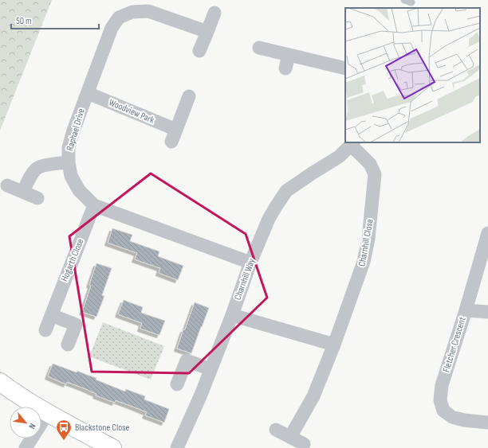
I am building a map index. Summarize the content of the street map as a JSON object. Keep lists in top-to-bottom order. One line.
{"streets":{"street":["Woodview Park","Raphael Drive","Charnhill Close","Hogarth Close","Charnhill Way","Fletcher Crescent"]},"crossings":[["Woodview Park","Raphael Drive"],["Raphael Drive","Hogarth Close"],["Raphael Drive","Charnhill Way"],["Charnhill Close","Charnhill Way"]],"places":{"bus stop":["Blackstone Close"]},"scale_bar":"50 m","north":"bottom right"}
